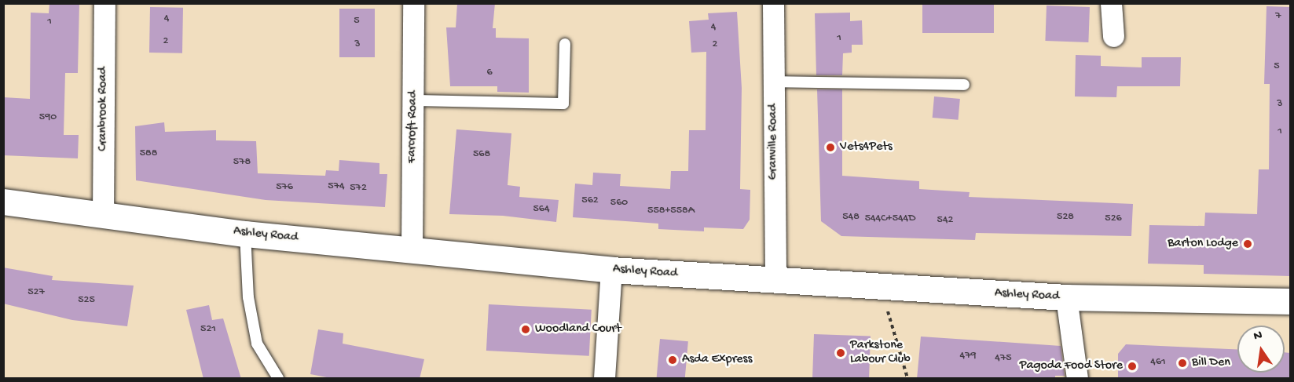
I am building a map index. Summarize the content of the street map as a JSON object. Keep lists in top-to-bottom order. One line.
{"streets":{"main road":["Ashley Road"],"street":["Cranbrook Road","Farcroft Road","Granville Road"]},"crossings":[["Cranbrook Road","Ashley Road"],["Farcroft Road","Ashley Road"],["Granville Road","Ashley Road"]],"places":["Vets4Pets","Barton Lodge","Woodland Court","Parkstone Labour Club","Asda Express","Bill Den","Pagoda Food Store"],"house_numbers":["7","4","5","1","4","1","2","3","2","5","6","3","590","1","588","568","578","574","576","572","562","560","564","558+558A","548","528","544C+544D","526","542","527","525","521","479","475","461"],"north":"top"}
